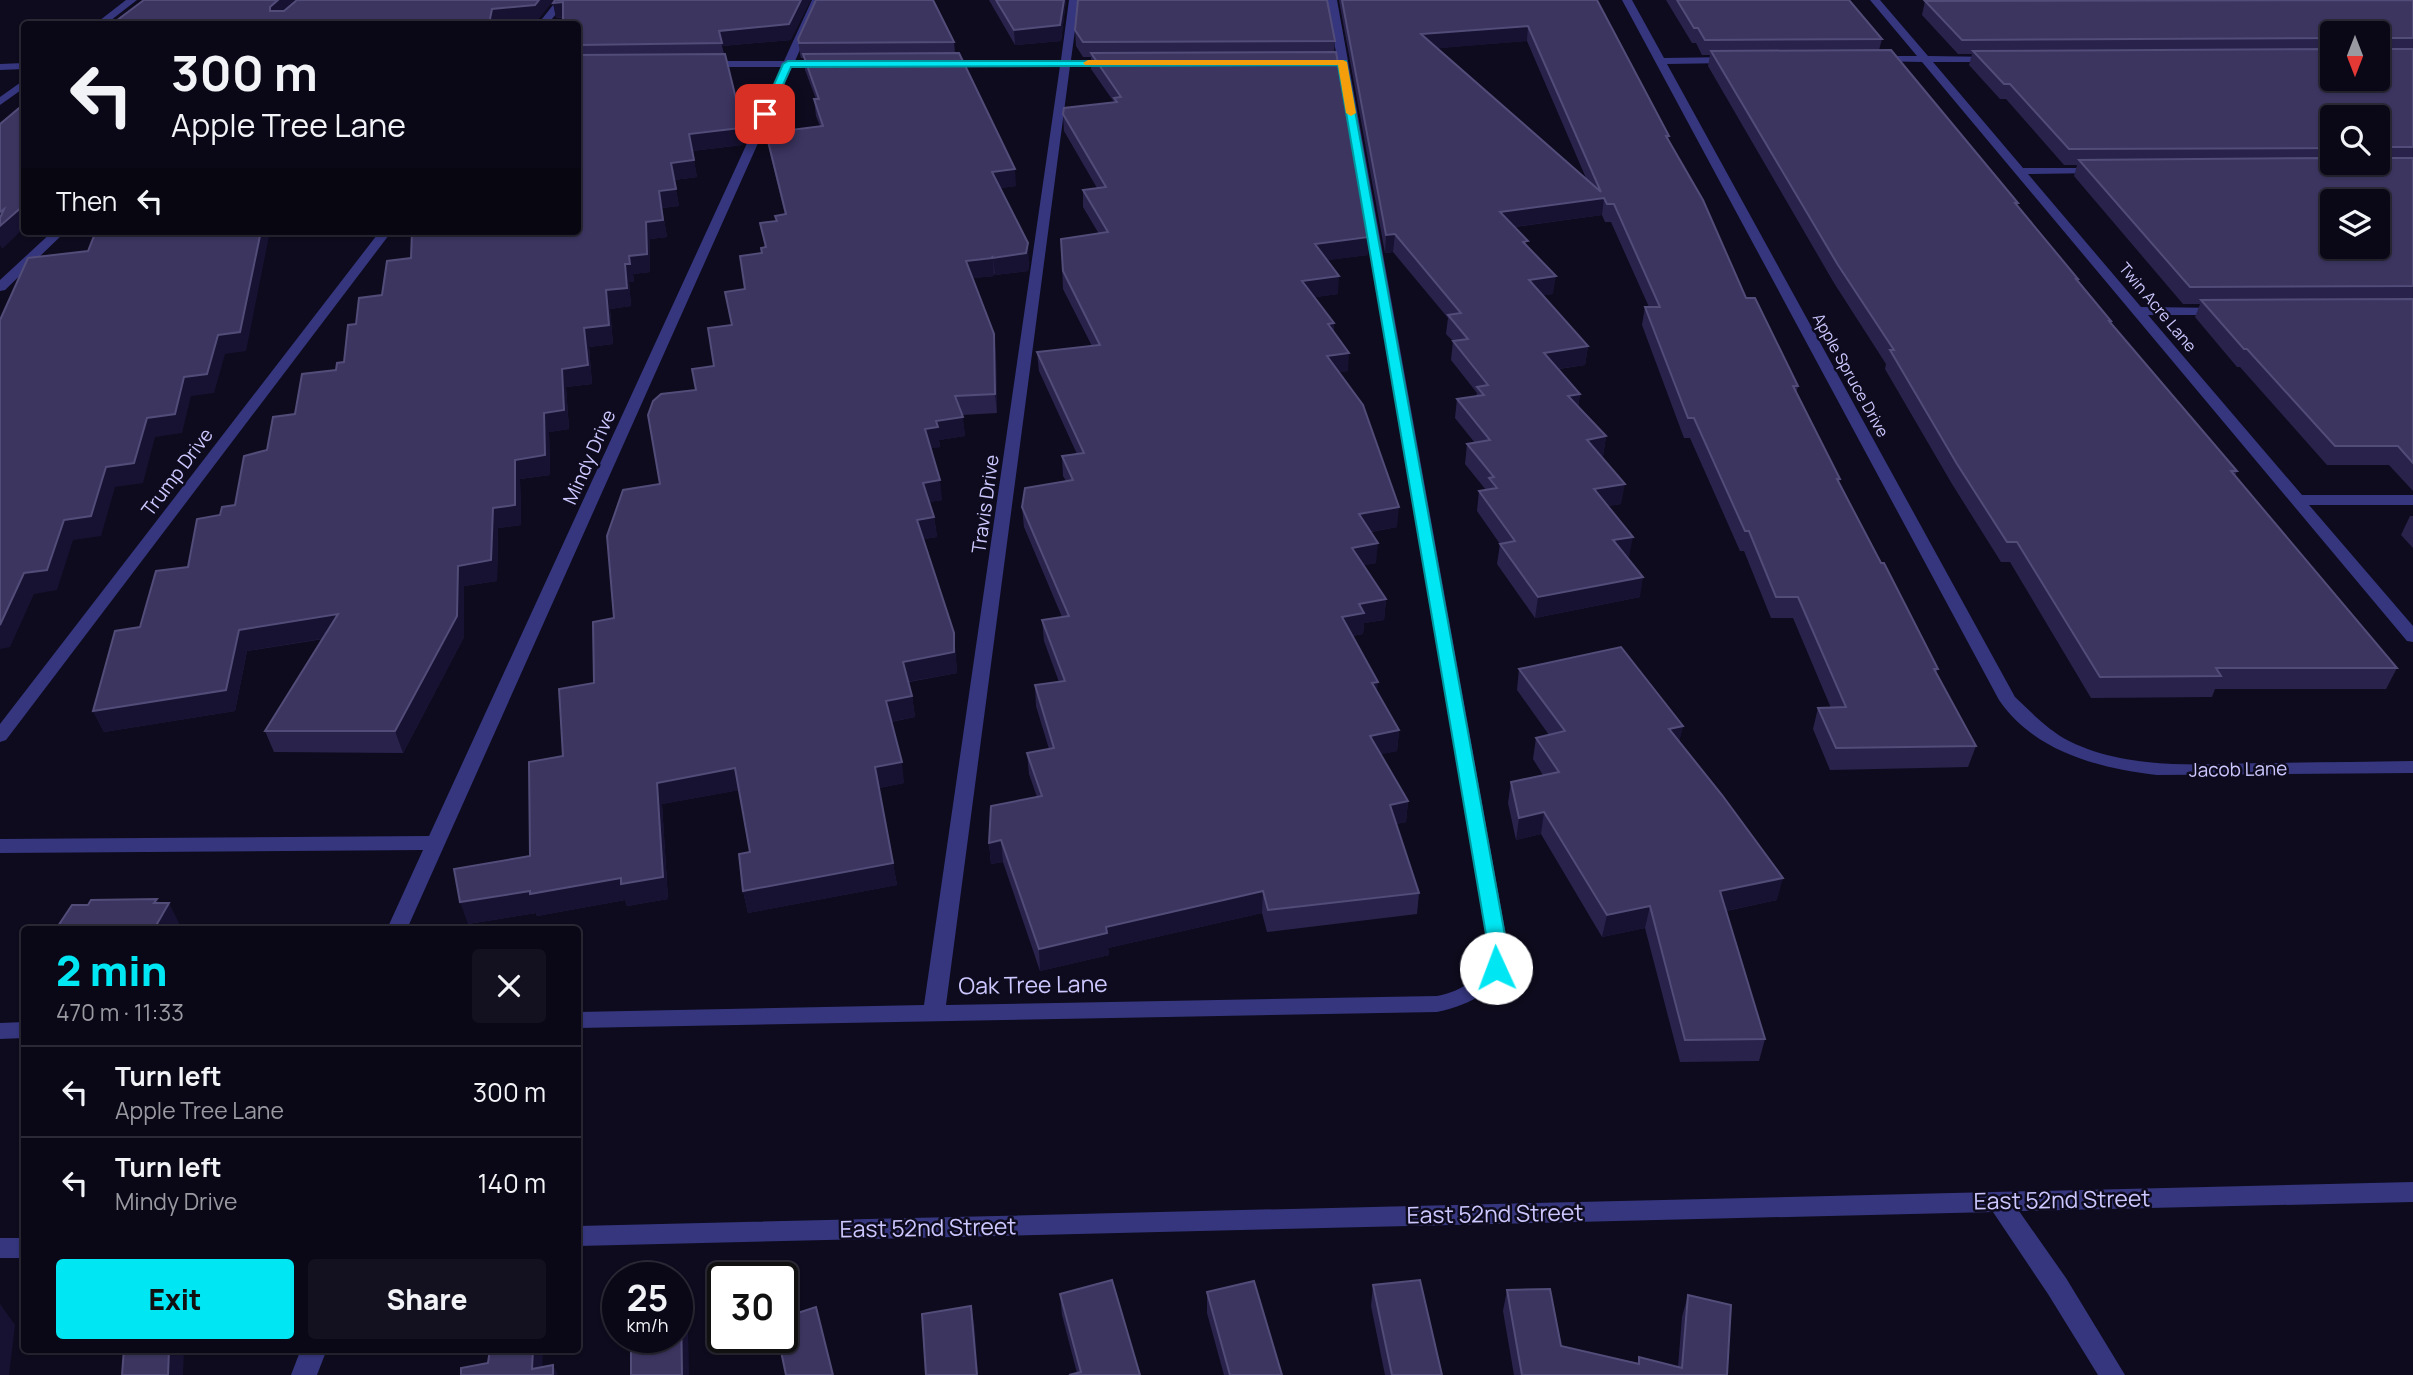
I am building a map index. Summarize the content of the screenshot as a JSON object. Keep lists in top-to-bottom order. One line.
{"streets":{"street":["Twin Acre Lane","Apple Spruce Drive","Mindy Drive","Trump Drive","Travis Drive","Jacob Lane","Oak Tree Lane","East 52nd Street"]},"crossings":[["Apple Spruce Drive","Jacob Lane"],["Travis Drive","Oak Tree Lane"]],"north":"bottom","page":{"turn":["300 m","Apple Tree Lane"],"then":"Then","heading":["2 min","470 m · 11:33"],"list":[{"name":"Turn left","note":"Apple Tree Lane","value":"300 m"},{"name":"Turn left","note":"Mindy Drive","value":"140 m"}],"buttons":["Exit","Share"],"speed":"25 km/h","limit":"30"}}
